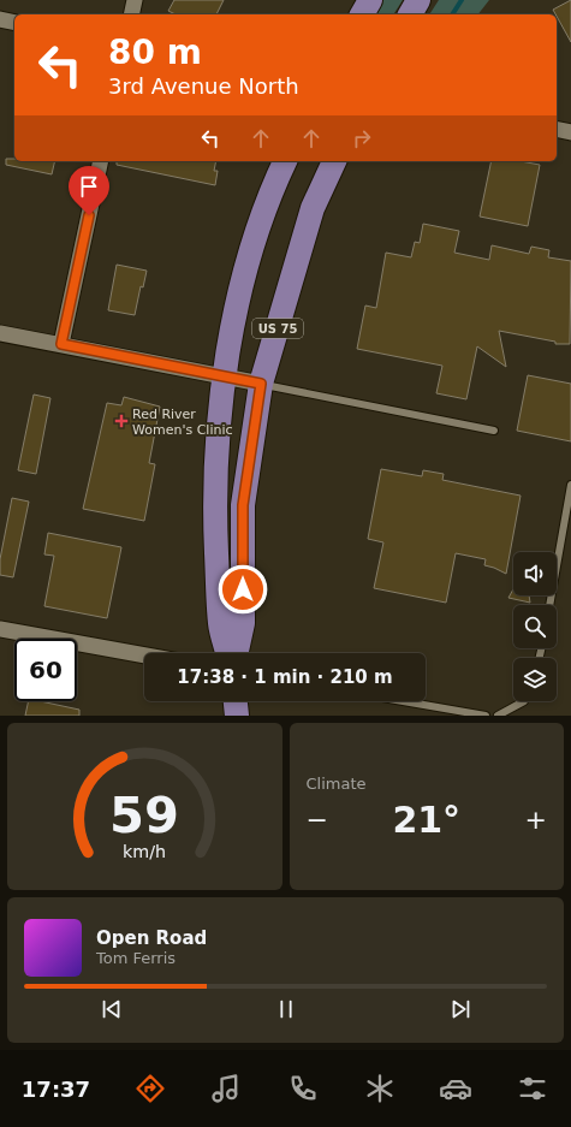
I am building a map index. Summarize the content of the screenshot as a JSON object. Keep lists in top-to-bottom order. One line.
{"streets":{"main road":["US 75"]},"places":{"health":["Red River Women's Clinic"]},"page":{"turn":["80 m","3rd Avenue North"],"limit":"60","trip":"17:38 · 1 min · 210 m","tile":"Climate","heat":["−","21°","+"],"song":["Open Road","Tom Ferris"],"tabs":"17:37","gauge":["59","km/h"]}}
